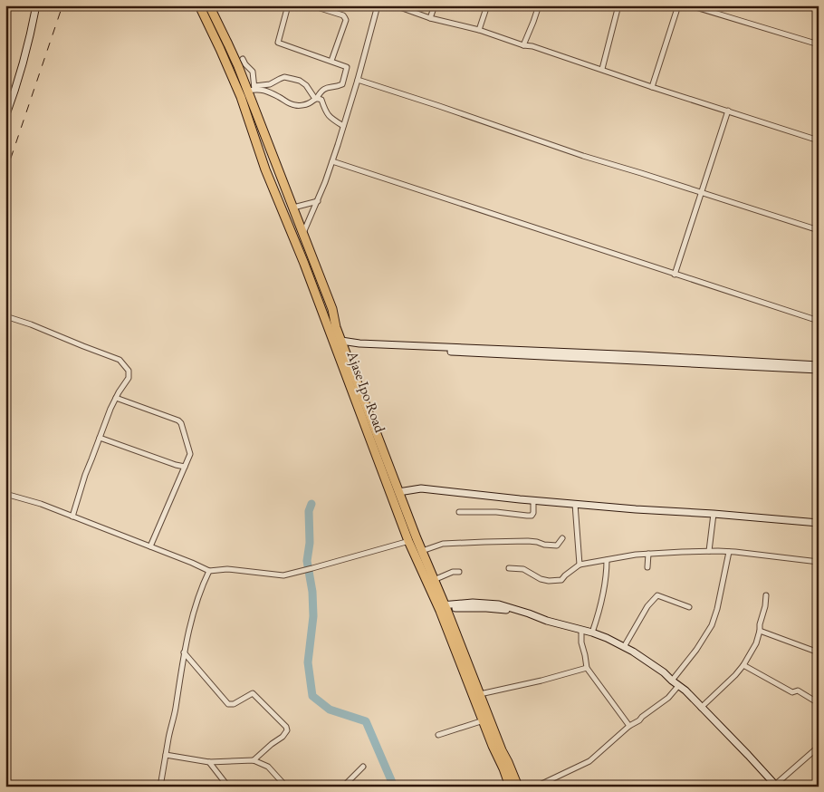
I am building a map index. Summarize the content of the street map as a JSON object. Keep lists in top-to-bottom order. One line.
{"streets":{"highway":["Ajase Ipo Road"]}}
